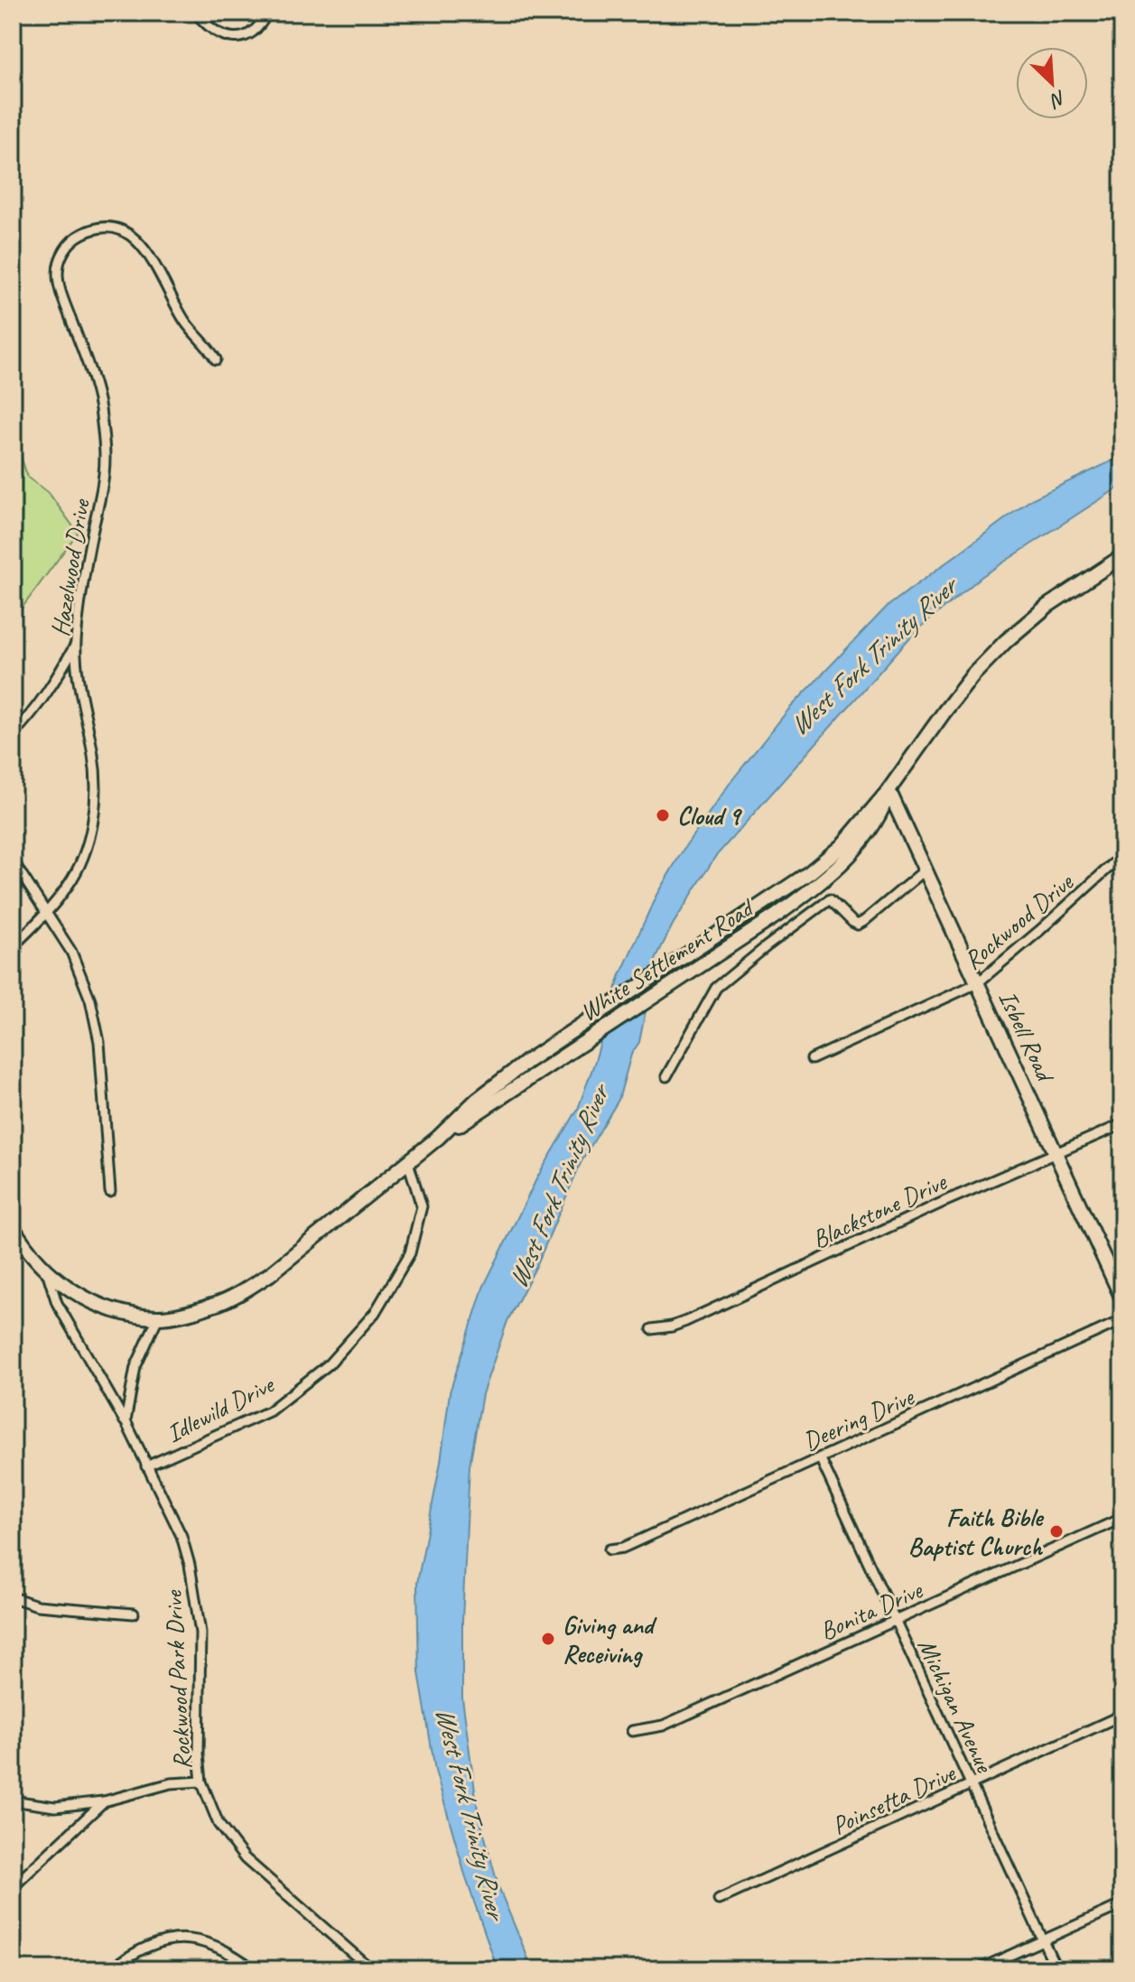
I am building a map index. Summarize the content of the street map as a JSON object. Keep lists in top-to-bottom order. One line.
{"streets":{"main road":["White Settlement Road","Isbell Road"],"street":["Hazelwood Drive","Rockwood Drive","Blackstone Drive","Idlewild Drive","Deering Drive","Bonita Drive","Rockwood Park Drive","Michigan Avenue","Poinsetta Drive"]},"crossings":[["Rockwood Drive","Isbell Road"],["White Settlement Road","Isbell Road"],["White Settlement Road","Idlewild Drive"],["White Settlement Road","Rockwood Park Drive"],["Isbell Road","Blackstone Drive"],["Idlewild Drive","Rockwood Park Drive"],["Deering Drive","Michigan Avenue"],["Bonita Drive","Michigan Avenue"],["Michigan Avenue","Poinsetta Drive"]],"water":["West Fork Trinity River"],"places":["Cloud 9","Faith Bible Baptist Church","Giving and Receiving"],"north":"bottom right"}
